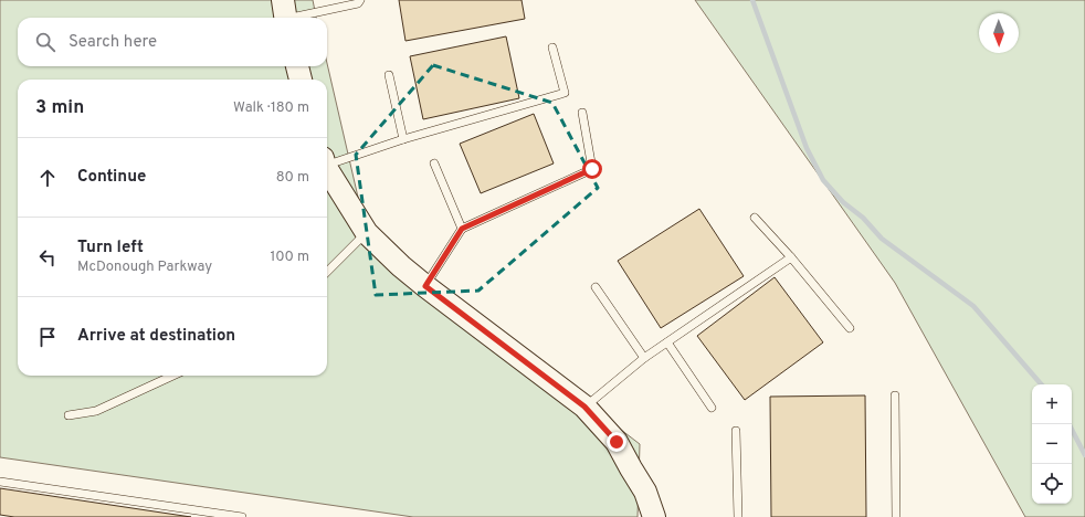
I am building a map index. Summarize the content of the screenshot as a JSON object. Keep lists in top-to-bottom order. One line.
{"north":"bottom","page":{"search":"Search here","heading":["3 min","Walk · 180 m"],"list":[["Continue","80 m"],["Turn left","McDonough Parkway","100 m"],"Arrive at destination"],"map_buttons":["+","−"]}}
